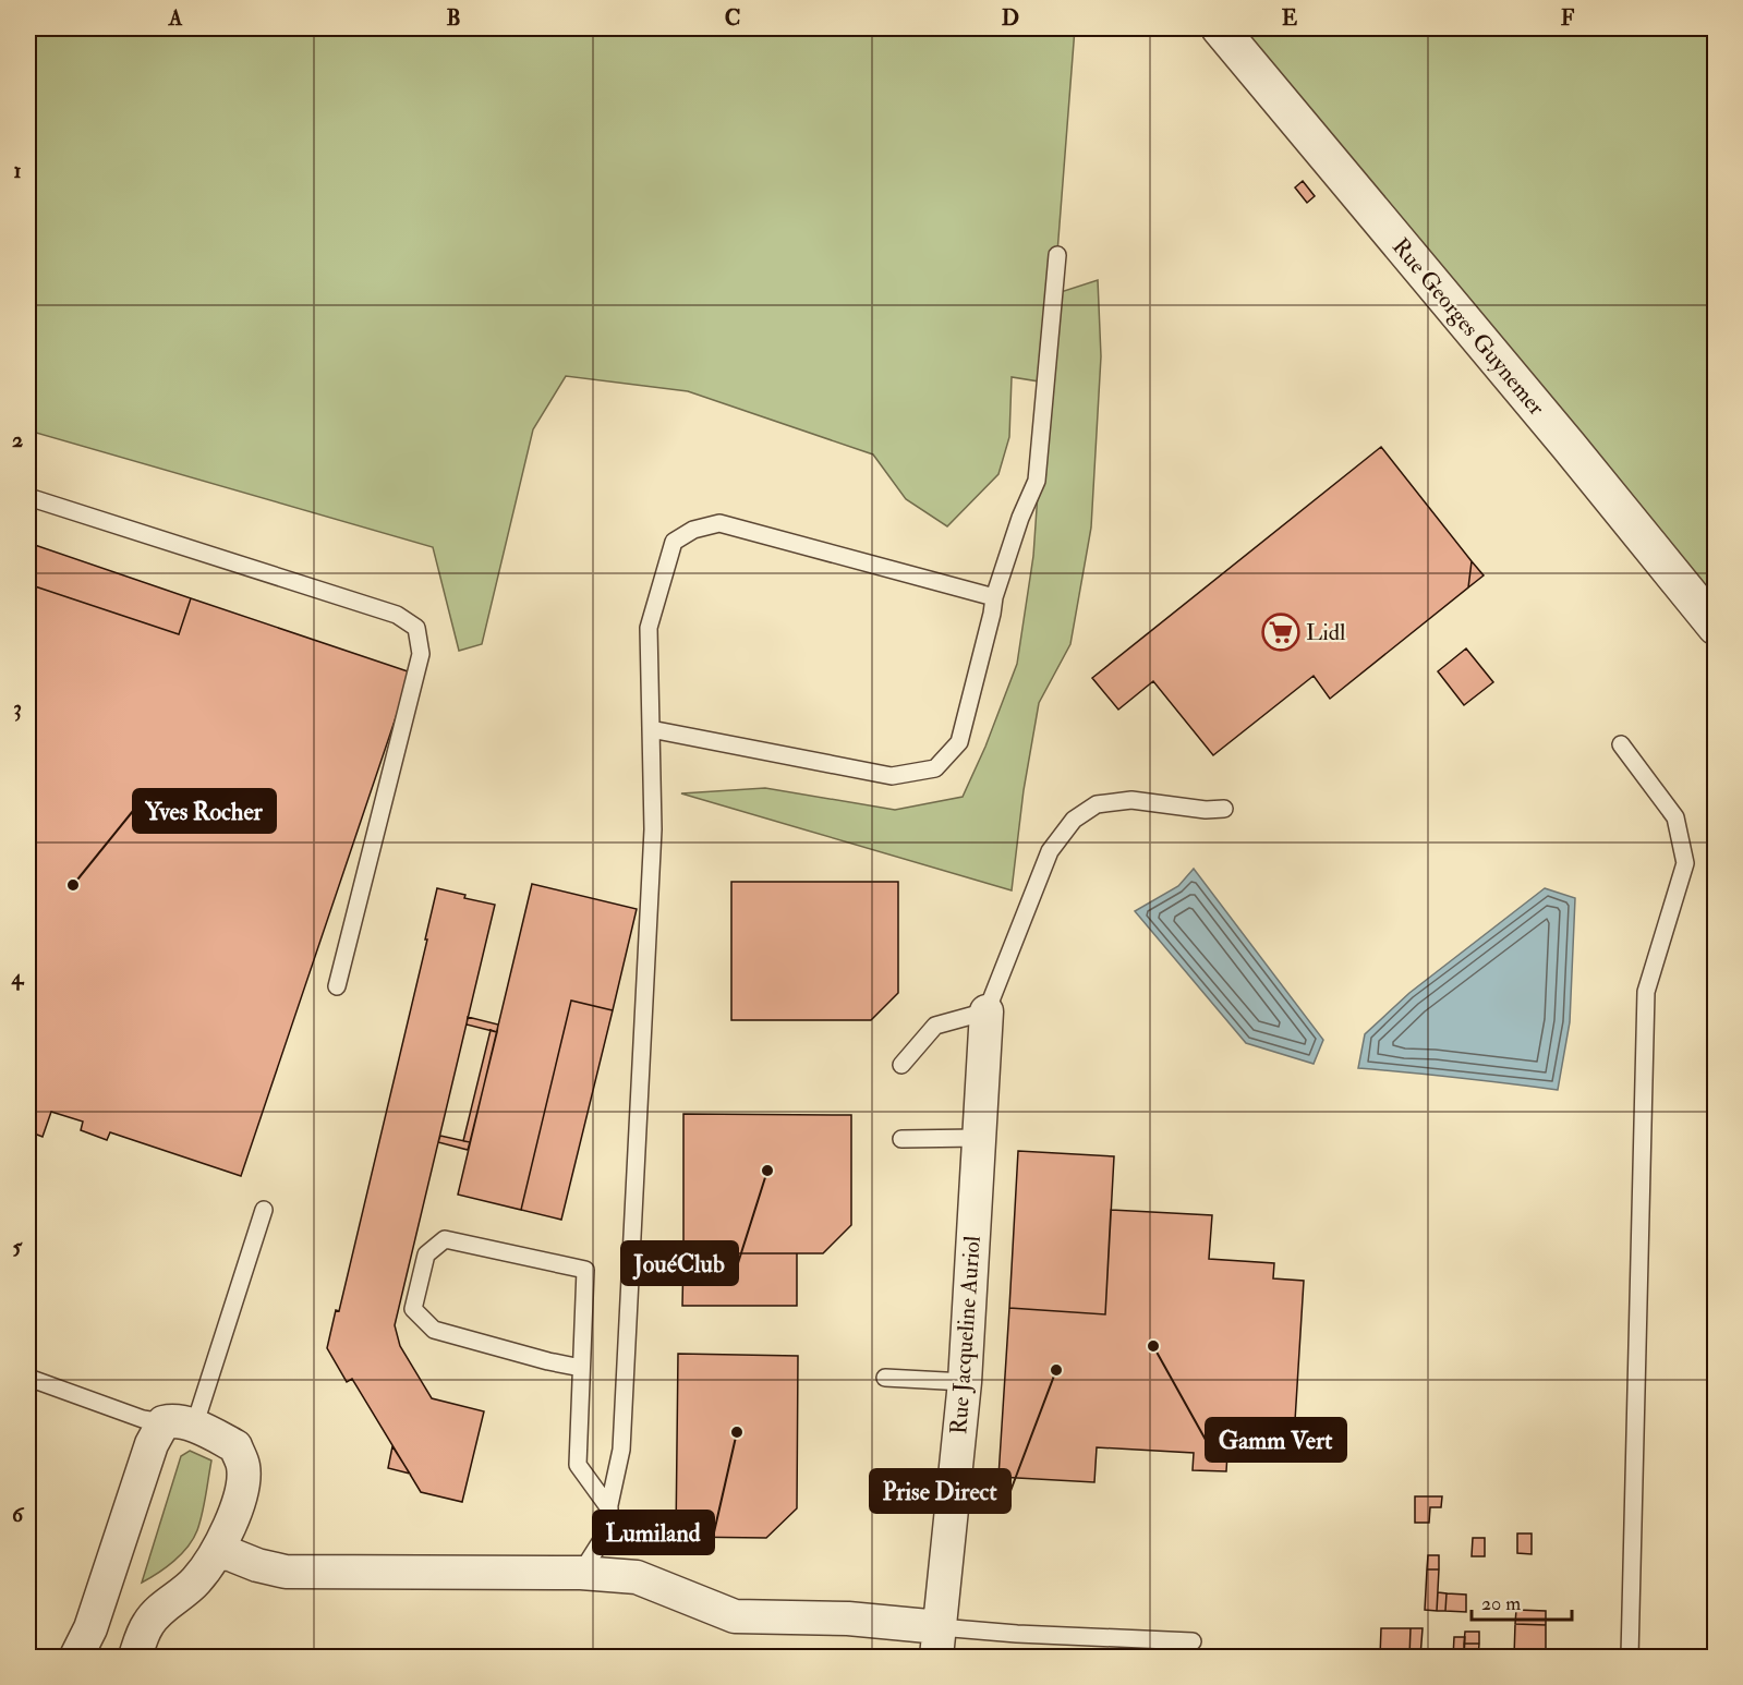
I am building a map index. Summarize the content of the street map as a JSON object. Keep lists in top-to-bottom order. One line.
{"streets":{"street":["Rue Georges Guynemer","Rue Jacqueline Auriol"]},"places":{"supermarket":["Lidl"],"other":["Yves Rocher","JouéClub","Gamm Vert","Prise Direct","Lumiland"]},"scale_bar":"20 m","grid":{"columns":["A","B","C","D","E","F"],"rows":["1","2","3","4","5","6"]}}
